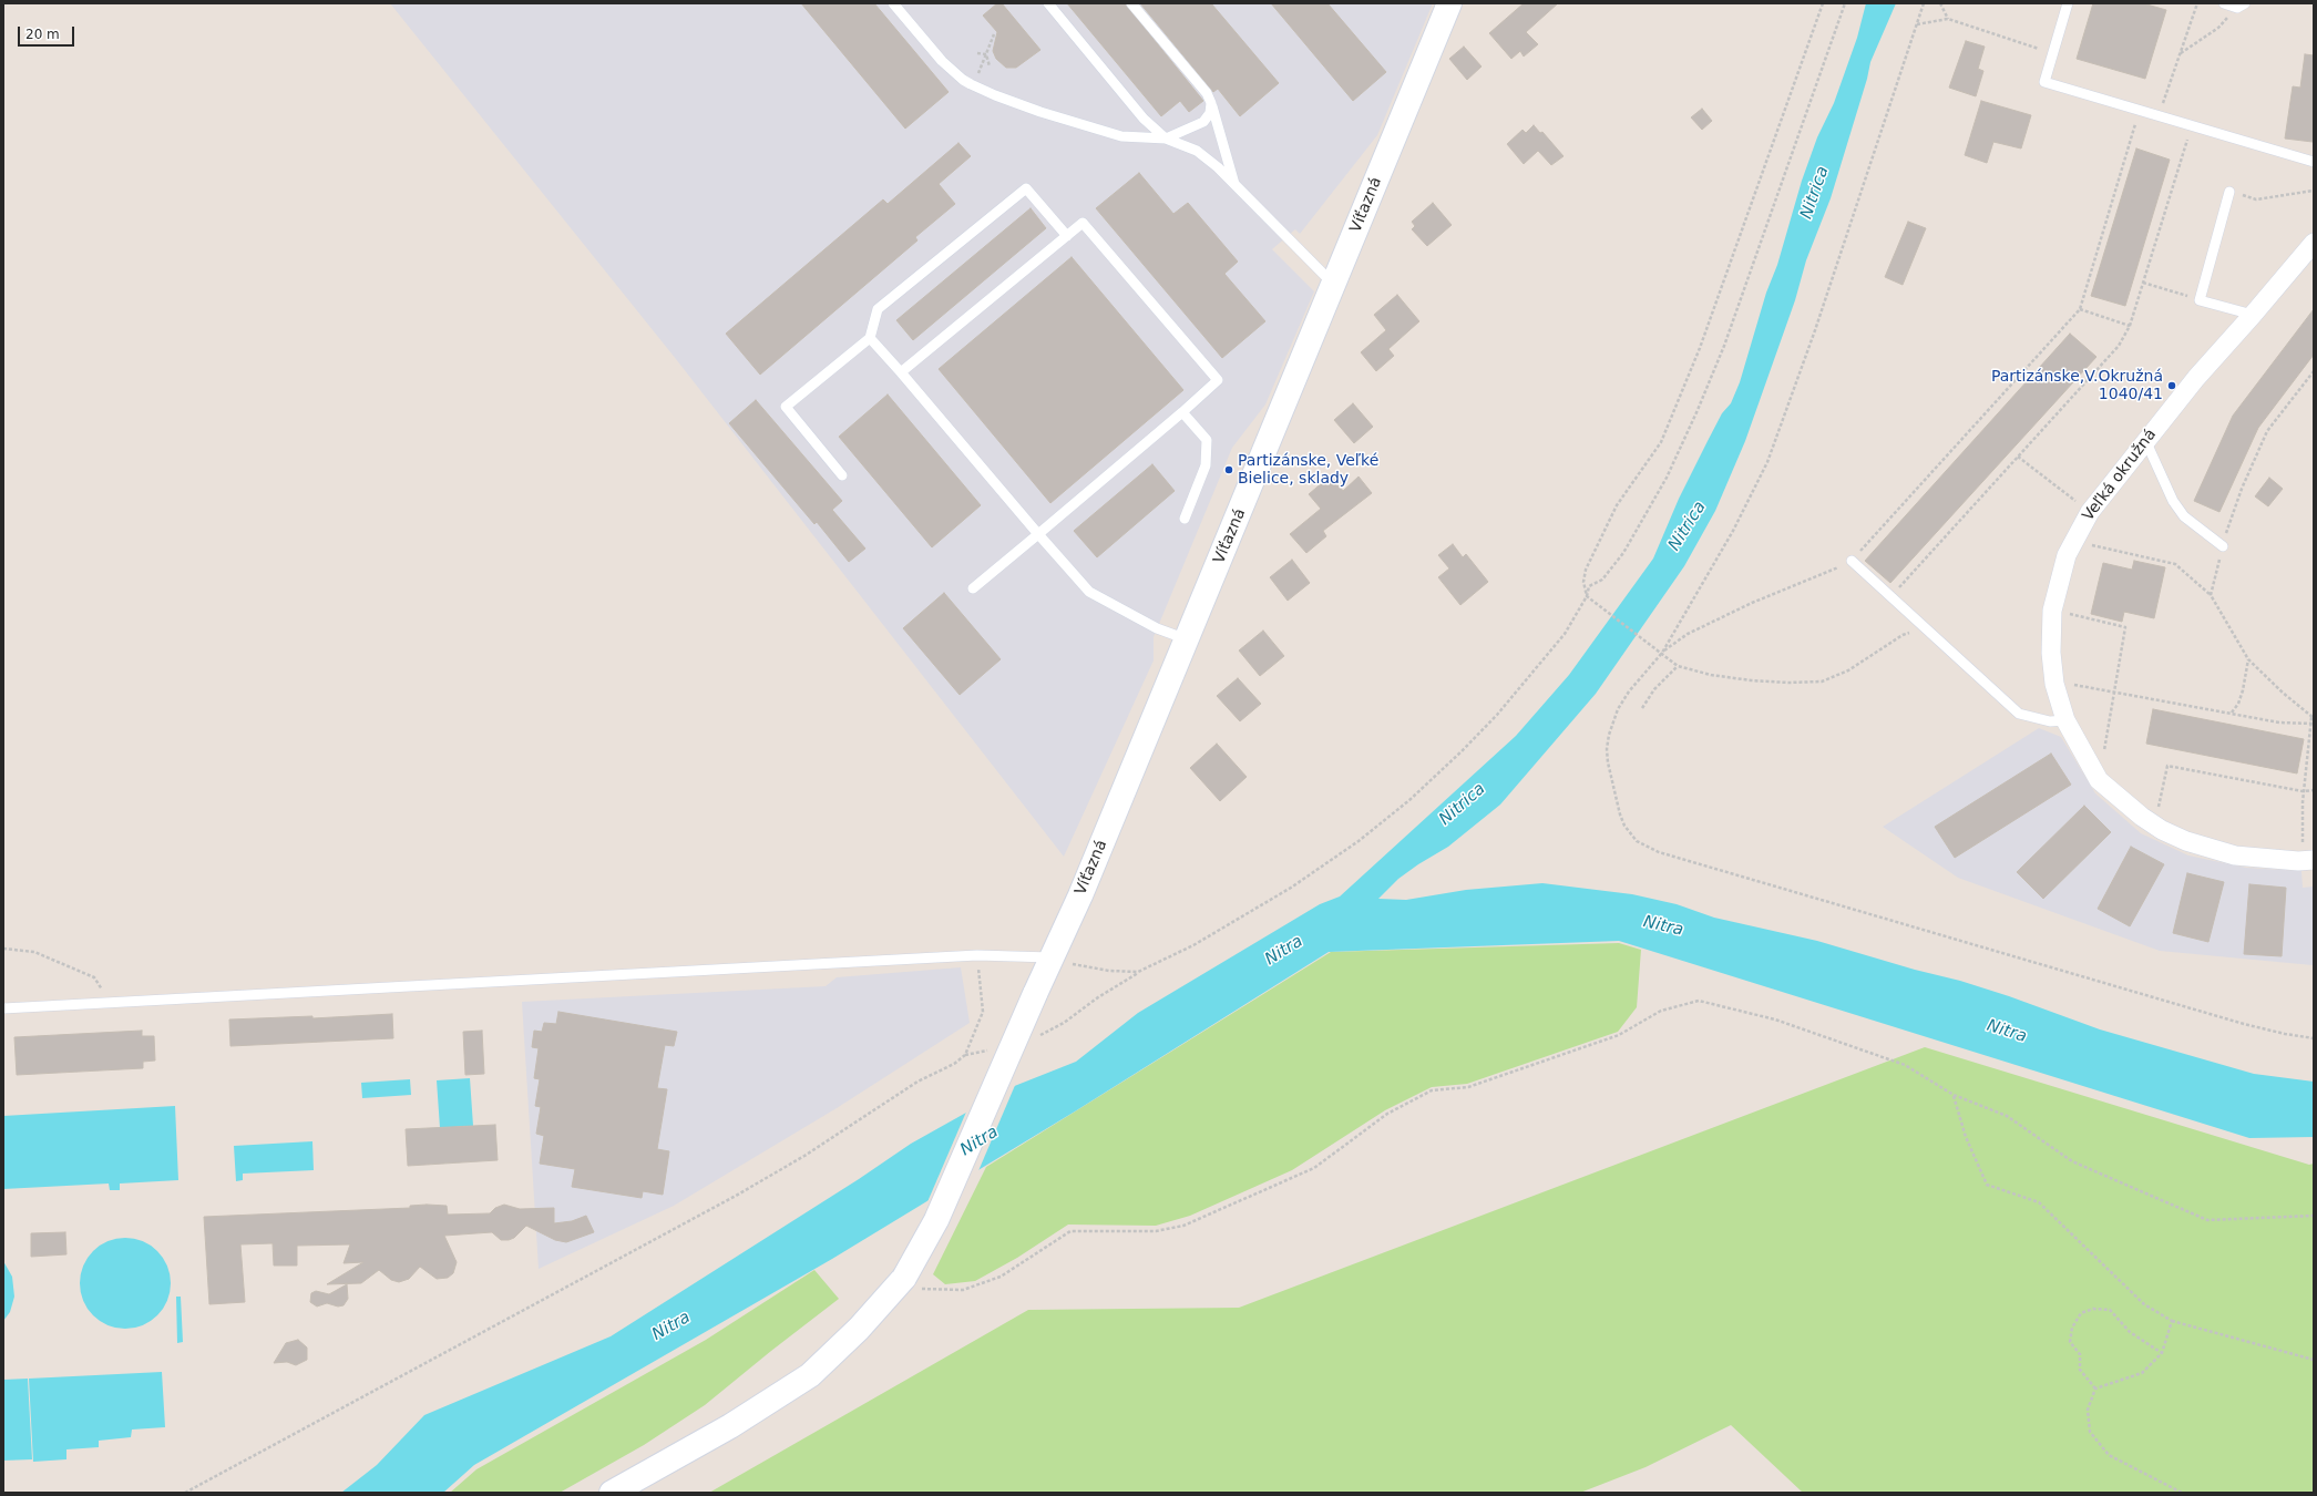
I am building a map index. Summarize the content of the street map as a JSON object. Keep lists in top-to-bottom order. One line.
{"streets":{"main road":["Víťazná"],"street":["Veľká okružná"]},"water":["Nitrica","Nitra"],"places":["Partizánske,V.Okružná 1040/41","Partizánske, Veľké Bielice, sklady"],"scale_bar":"20 m"}
